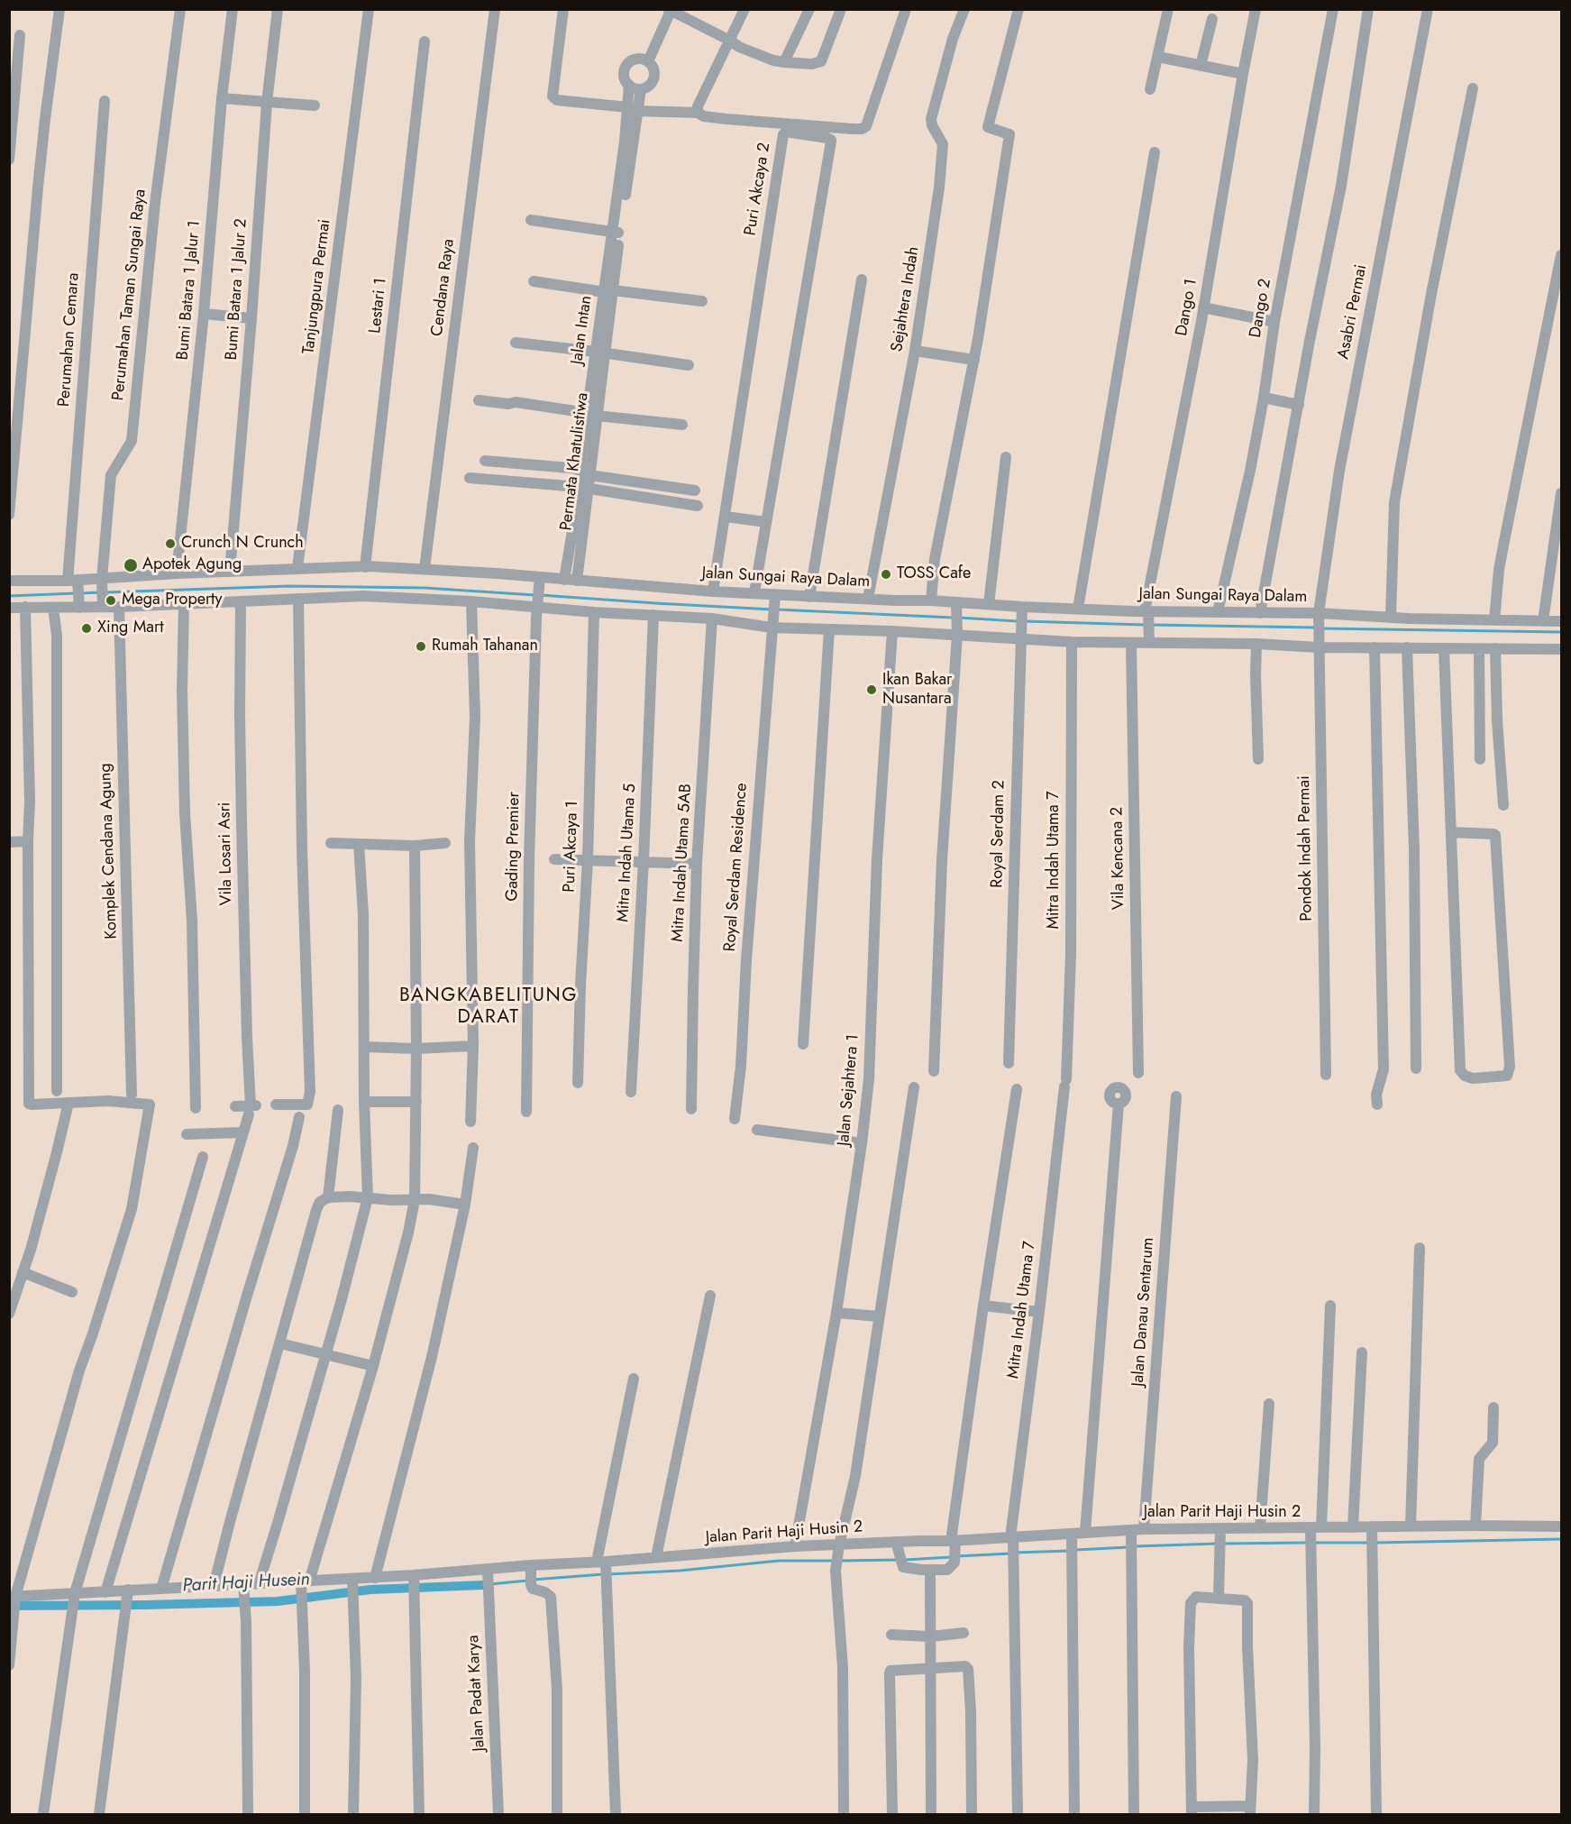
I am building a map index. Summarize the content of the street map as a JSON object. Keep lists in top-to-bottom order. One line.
{"streets":{"street":["Puri Akcaya 2","Tanjungpura Permai","Cendana Raya","Bumi Batara 1 Jalur 2","Bumi Batara 1 Jalur 1","Perumahan Taman Sungai Raya","Sejahtera Indah","Lestari 1","Dango 1","Dango 2","Asabri Permai","Perumahan Cemara","Permata Khatulistiwa","Jalan Sungai Raya Dalam","Royal Serdam 2","Gading Premier","Puri Akcaya 1","Pondok Indah Permai","Komplek Cendana Agung","Mitra Indah Utama 5","Vila Losari Asri","Vila Kencana 2","Mitra Indah Utama 7","Mitra Indah Utama 5AB","Royal Serdam Residence","Jalan Sejahtera 1","Jalan Danau Sentarum","Jalan Parit Haji Husin 2","Jalan Padat Karya"]},"crossings":[["Puri Akcaya 2","Jalan Sungai Raya Dalam"],["Tanjungpura Permai","Jalan Sungai Raya Dalam"],["Cendana Raya","Jalan Sungai Raya Dalam"],["Bumi Batara 1 Jalur 2","Jalan Sungai Raya Dalam"],["Bumi Batara 1 Jalur 1","Jalan Sungai Raya Dalam"],["Perumahan Taman Sungai Raya","Jalan Sungai Raya Dalam"],["Sejahtera Indah","Jalan Sungai Raya Dalam"],["Lestari 1","Jalan Sungai Raya Dalam"],["Dango 1","Jalan Sungai Raya Dalam"],["Dango 2","Jalan Sungai Raya Dalam"],["Asabri Permai","Jalan Sungai Raya Dalam"],["Asabri Permai","Pondok Indah Permai"],["Perumahan Cemara","Jalan Sungai Raya Dalam"],["Permata Khatulistiwa","Jalan Sungai Raya Dalam"],["Jalan Sungai Raya Dalam","Royal Serdam 2"],["Jalan Sungai Raya Dalam","Gading Premier"],["Jalan Sungai Raya Dalam","Pondok Indah Permai"],["Jalan Sungai Raya Dalam","Royal Serdam Residence"],["Mitra Indah Utama 7","Jalan Parit Haji Husin 2"],["Jalan Sejahtera 1","Jalan Parit Haji Husin 2"],["Jalan Danau Sentarum","Jalan Parit Haji Husin 2"],["Jalan Parit Haji Husin 2","Jalan Padat Karya"]],"districts":["BANGKABELITUNG DARAT"],"water":["Parit Haji Husein"],"places":["Crunch N Crunch","Apotek Agung","TOSS Cafe","Mega Property","Xing Mart","Rumah Tahanan","Ikan Bakar Nusantara"]}
